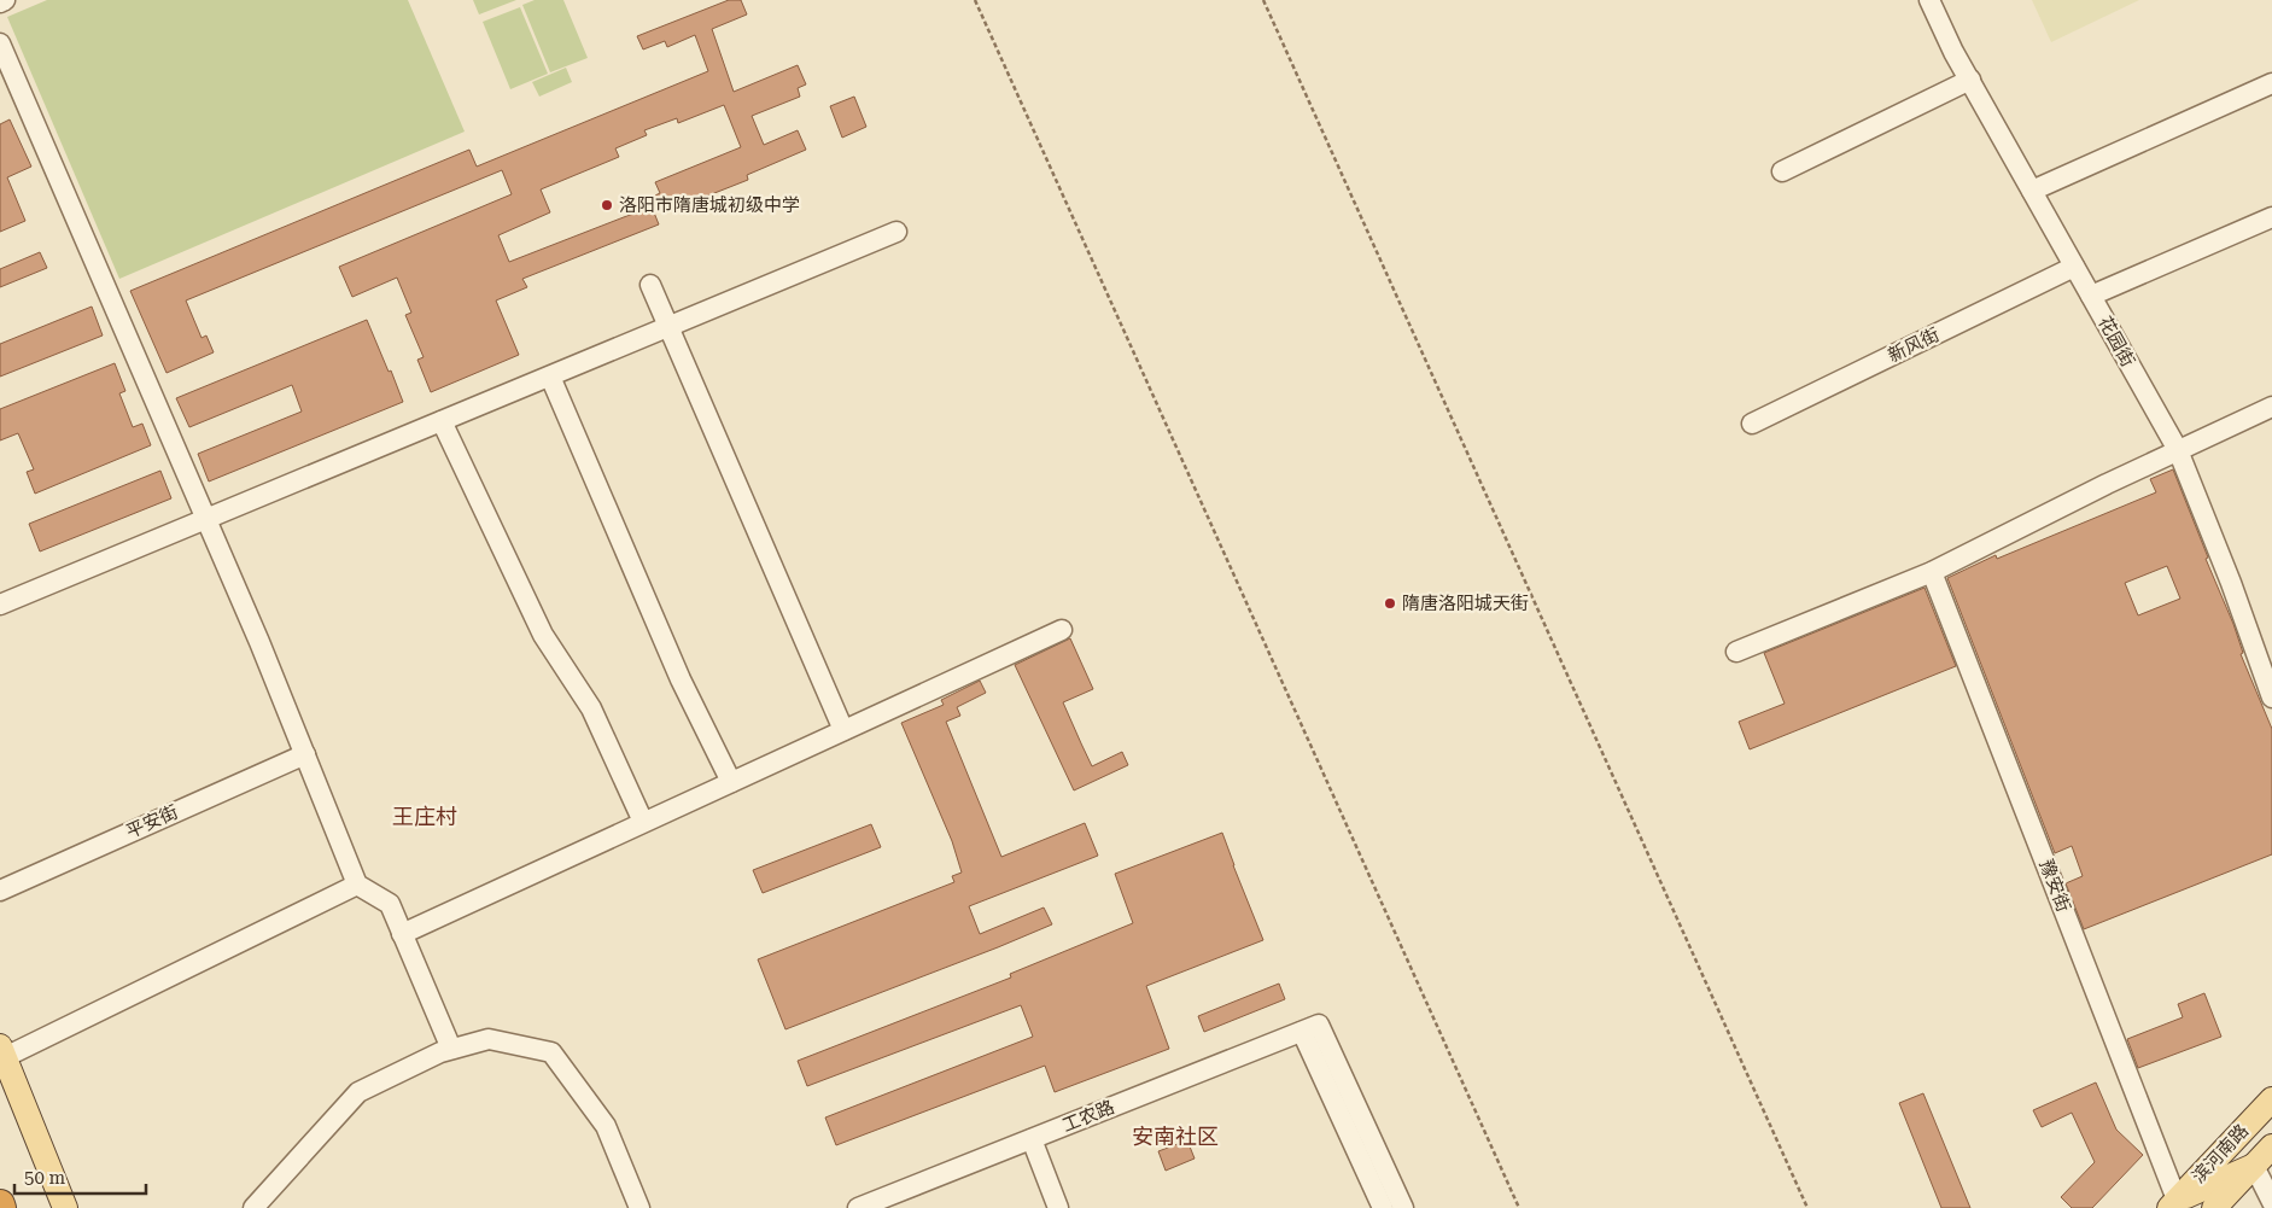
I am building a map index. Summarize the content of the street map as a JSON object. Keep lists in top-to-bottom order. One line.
{"streets":{"main road":["滨河南路"],"street":["花园街","新风街","平安街","豫安街","工农路"]},"crossings":[["花园街","新风街"],["豫安街","滨河南路"]],"districts":["王庄村","安南社区"],"places":["洛阳市隋唐城初级中学","隋唐洛阳城天街"],"scale_bar":"50 m"}
